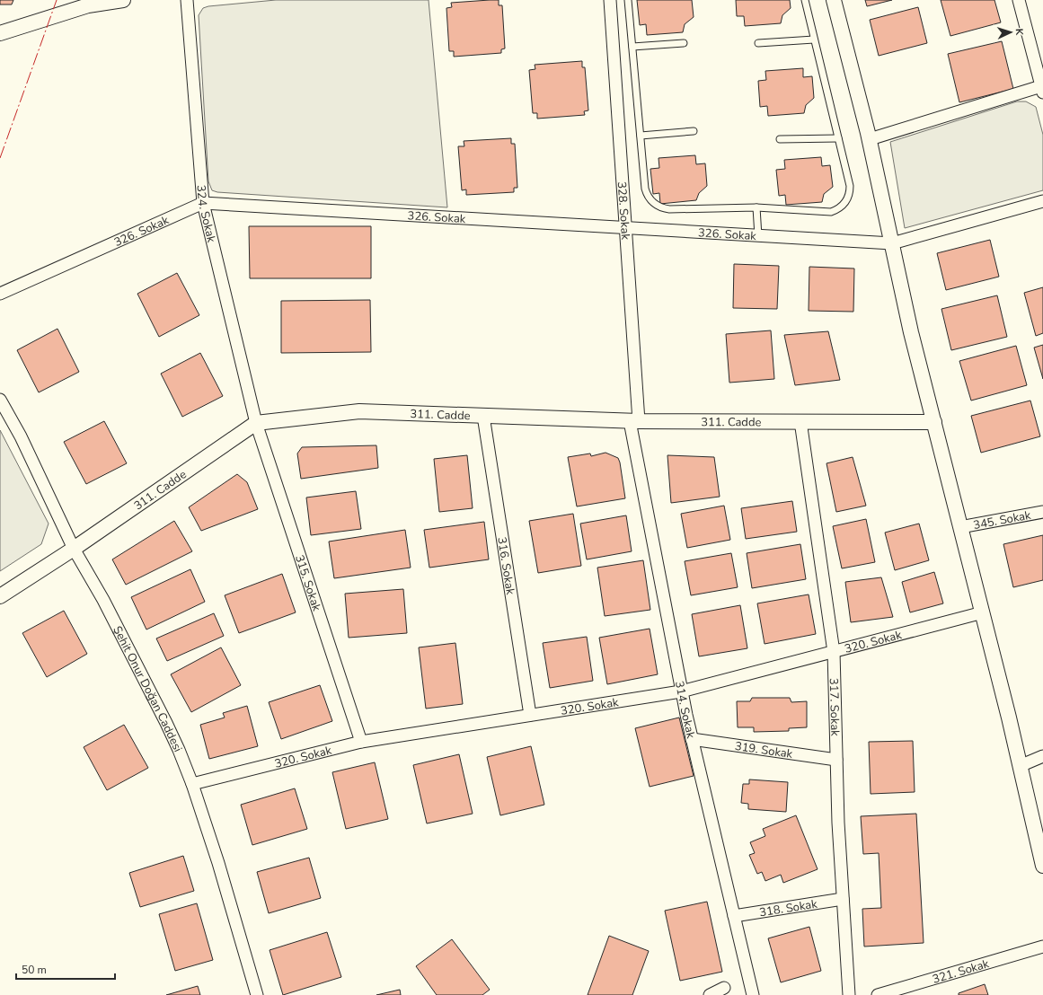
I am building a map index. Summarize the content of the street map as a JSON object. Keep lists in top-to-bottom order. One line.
{"streets":{"street":["328. Sokak","324. Sokak","326. Sokak","311. Cadde","345. Sokak","316. Sokak","315. Sokak","320. Sokak","Şehit Onur Doğan Caddesi","317. Sokak","314. Sokak","319. Sokak","318. Sokak","321. Sokak"]},"crossings":[["328. Sokak","326. Sokak"],["328. Sokak","311. Cadde"],["328. Sokak","314. Sokak"],["324. Sokak","326. Sokak"],["324. Sokak","311. Cadde"],["324. Sokak","315. Sokak"],["311. Cadde","316. Sokak"],["311. Cadde","315. Sokak"],["311. Cadde","Şehit Onur Doğan Caddesi"],["311. Cadde","317. Sokak"],["311. Cadde","314. Sokak"],["316. Sokak","320. Sokak"],["315. Sokak","320. Sokak"],["320. Sokak","Şehit Onur Doğan Caddesi"],["320. Sokak","317. Sokak"],["320. Sokak","314. Sokak"],["317. Sokak","319. Sokak"],["317. Sokak","318. Sokak"],["314. Sokak","319. Sokak"],["314. Sokak","318. Sokak"]],"scale_bar":"50 m","north":"right"}
